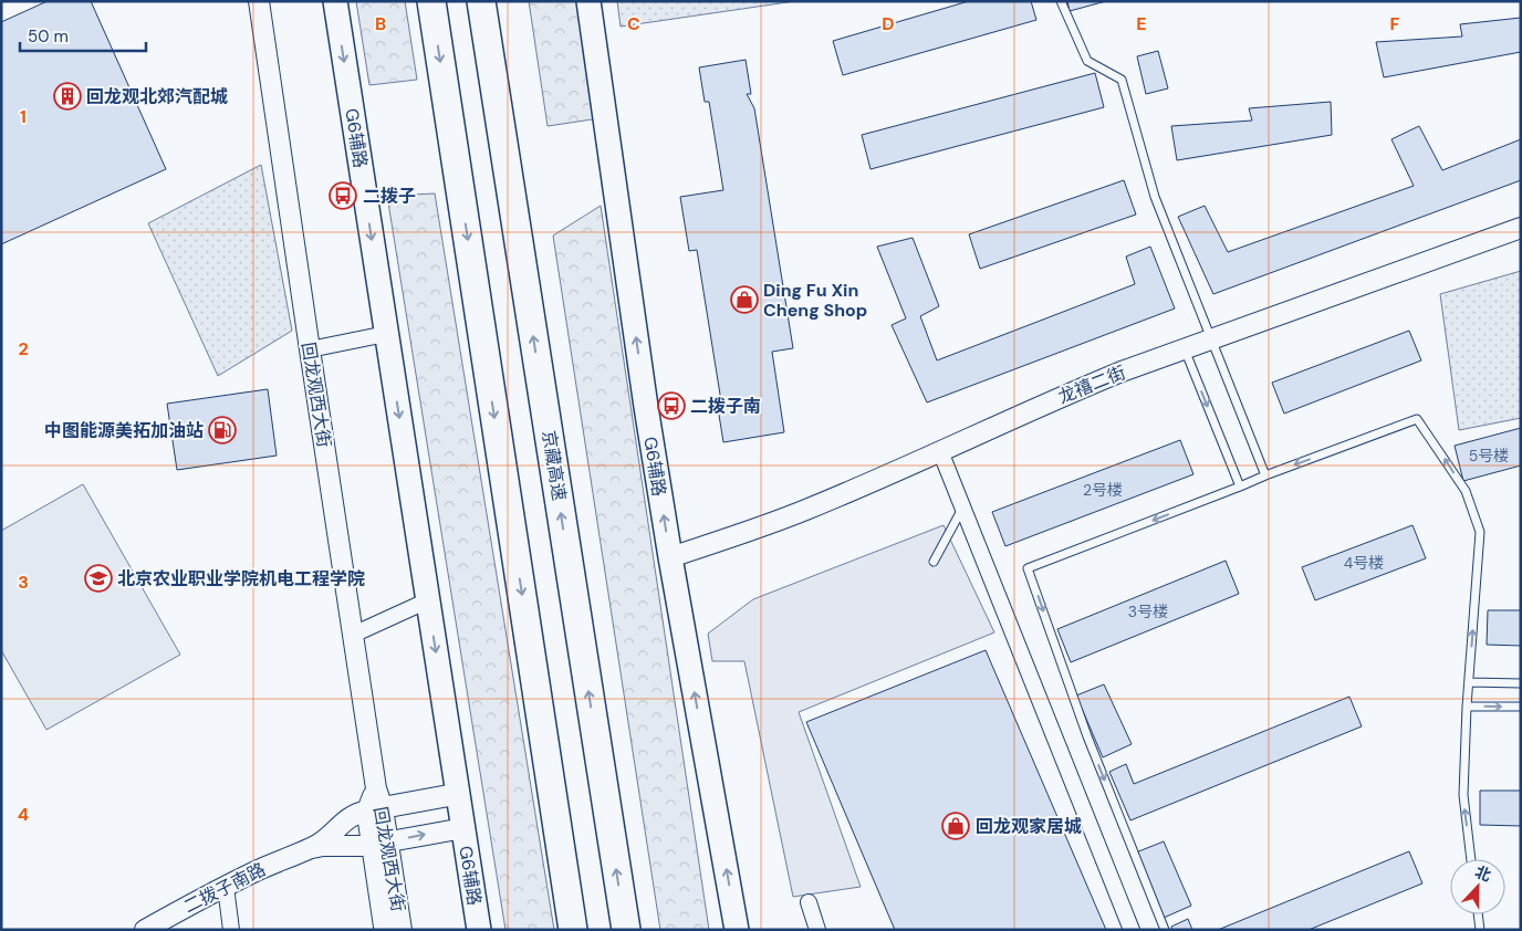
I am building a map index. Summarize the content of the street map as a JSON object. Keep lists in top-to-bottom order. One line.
{"streets":{"highway":["京藏高速"],"main road":["G6辅路","回龙观西大街","二拨子南路"],"street":["龙禧二街"]},"crossings":[["G6辅路","龙禧二街"],["G6辅路","二拨子南路"],["回龙观西大街","二拨子南路"]],"places":{"building":["回龙观北郊汽配城"],"bus stop":["二拨子","二拨子南"],"shop":["Ding Fu Xin Cheng Shop","回龙观家居城"],"fuel station":["中图能源美拓加油站"],"school or university":["北京农业职业学院机电工程学院"]},"house_numbers":["5号楼","2号楼","4号楼","3号楼"],"scale_bar":"50 m","north":"top","grid":{"columns":["B","C","D","E","F"],"rows":["1","2","3","4"]}}
